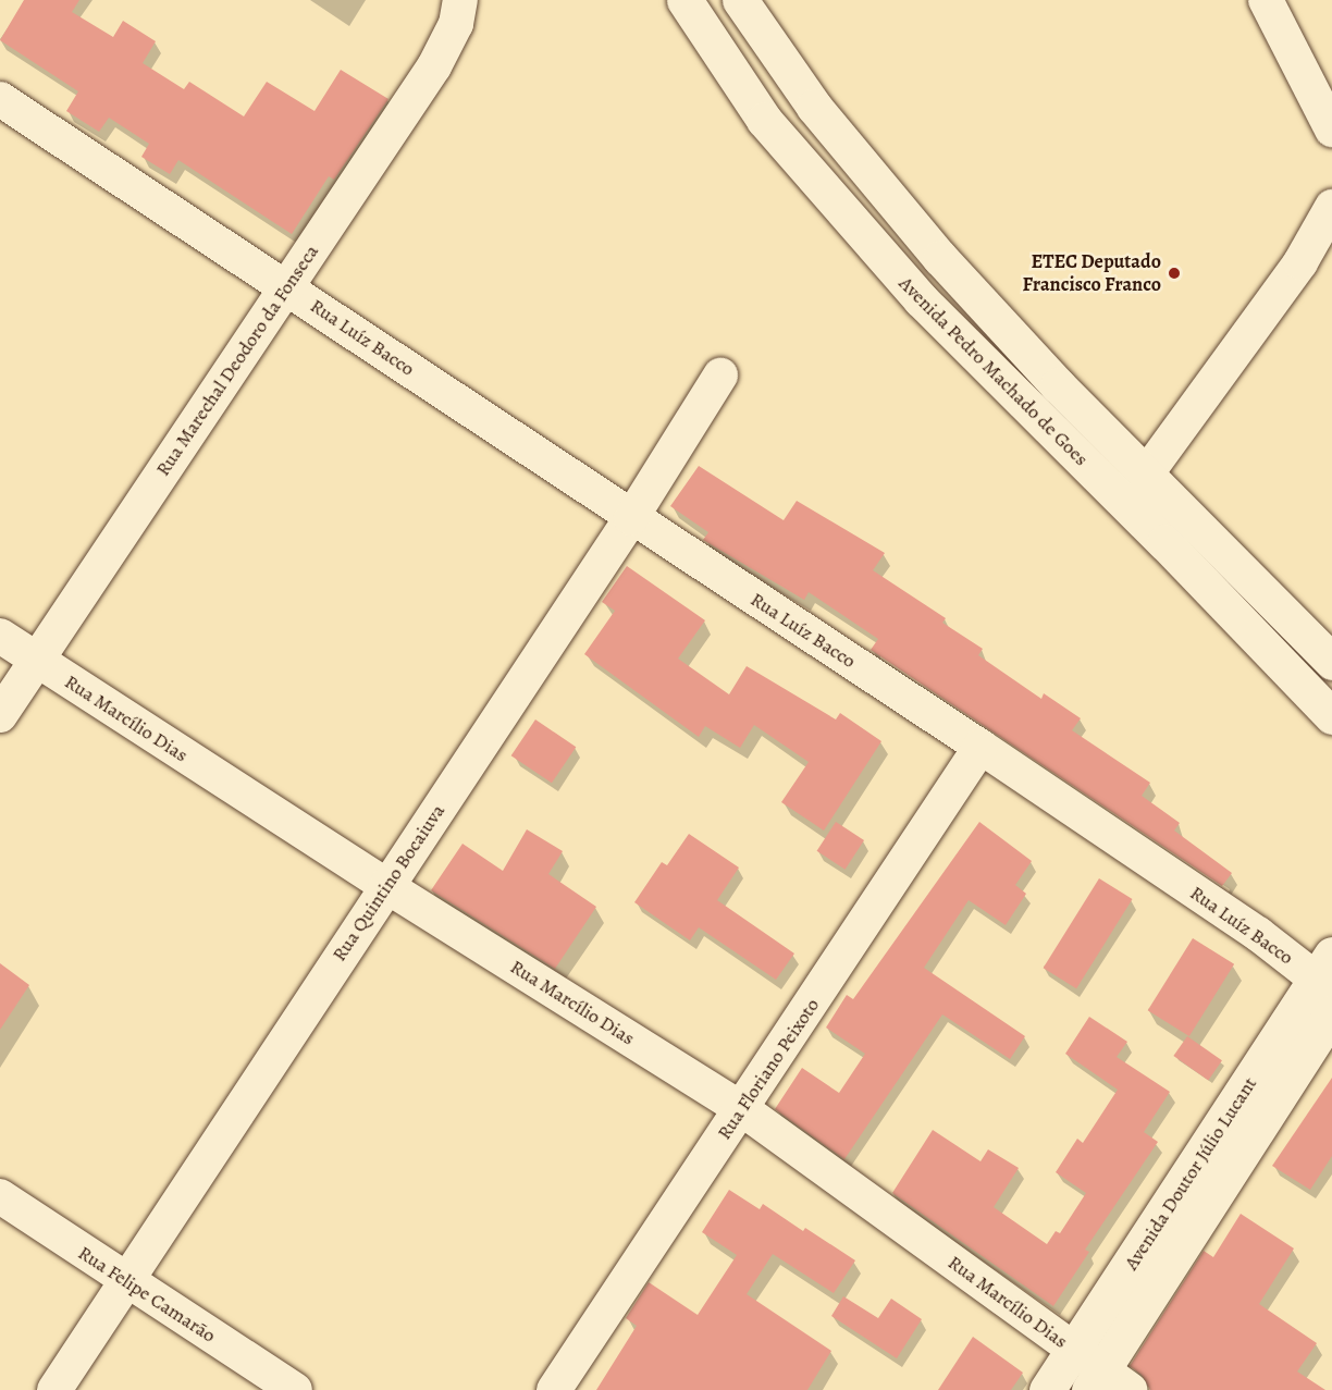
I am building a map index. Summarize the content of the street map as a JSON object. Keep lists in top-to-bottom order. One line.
{"streets":{"street":["Rua Luíz Bacco","Rua Marechal Deodoro da Fonseca","Avenida Pedro Machado de Goes","Rua Marcílio Dias","Rua Quintino Bocaiuva","Rua Floriano Peixoto","Avenida Doutor Júlio Lucant","Rua Felipe Camarão"]},"crossings":[["Rua Luíz Bacco","Rua Marechal Deodoro da Fonseca"],["Rua Luíz Bacco","Rua Quintino Bocaiuva"],["Rua Luíz Bacco","Rua Floriano Peixoto"],["Rua Luíz Bacco","Avenida Doutor Júlio Lucant"],["Rua Marechal Deodoro da Fonseca","Rua Marcílio Dias"],["Rua Marcílio Dias","Rua Quintino Bocaiuva"],["Rua Marcílio Dias","Rua Floriano Peixoto"],["Rua Marcílio Dias","Avenida Doutor Júlio Lucant"],["Rua Quintino Bocaiuva","Rua Felipe Camarão"]],"places":["ETEC Deputado Francisco Franco"]}
